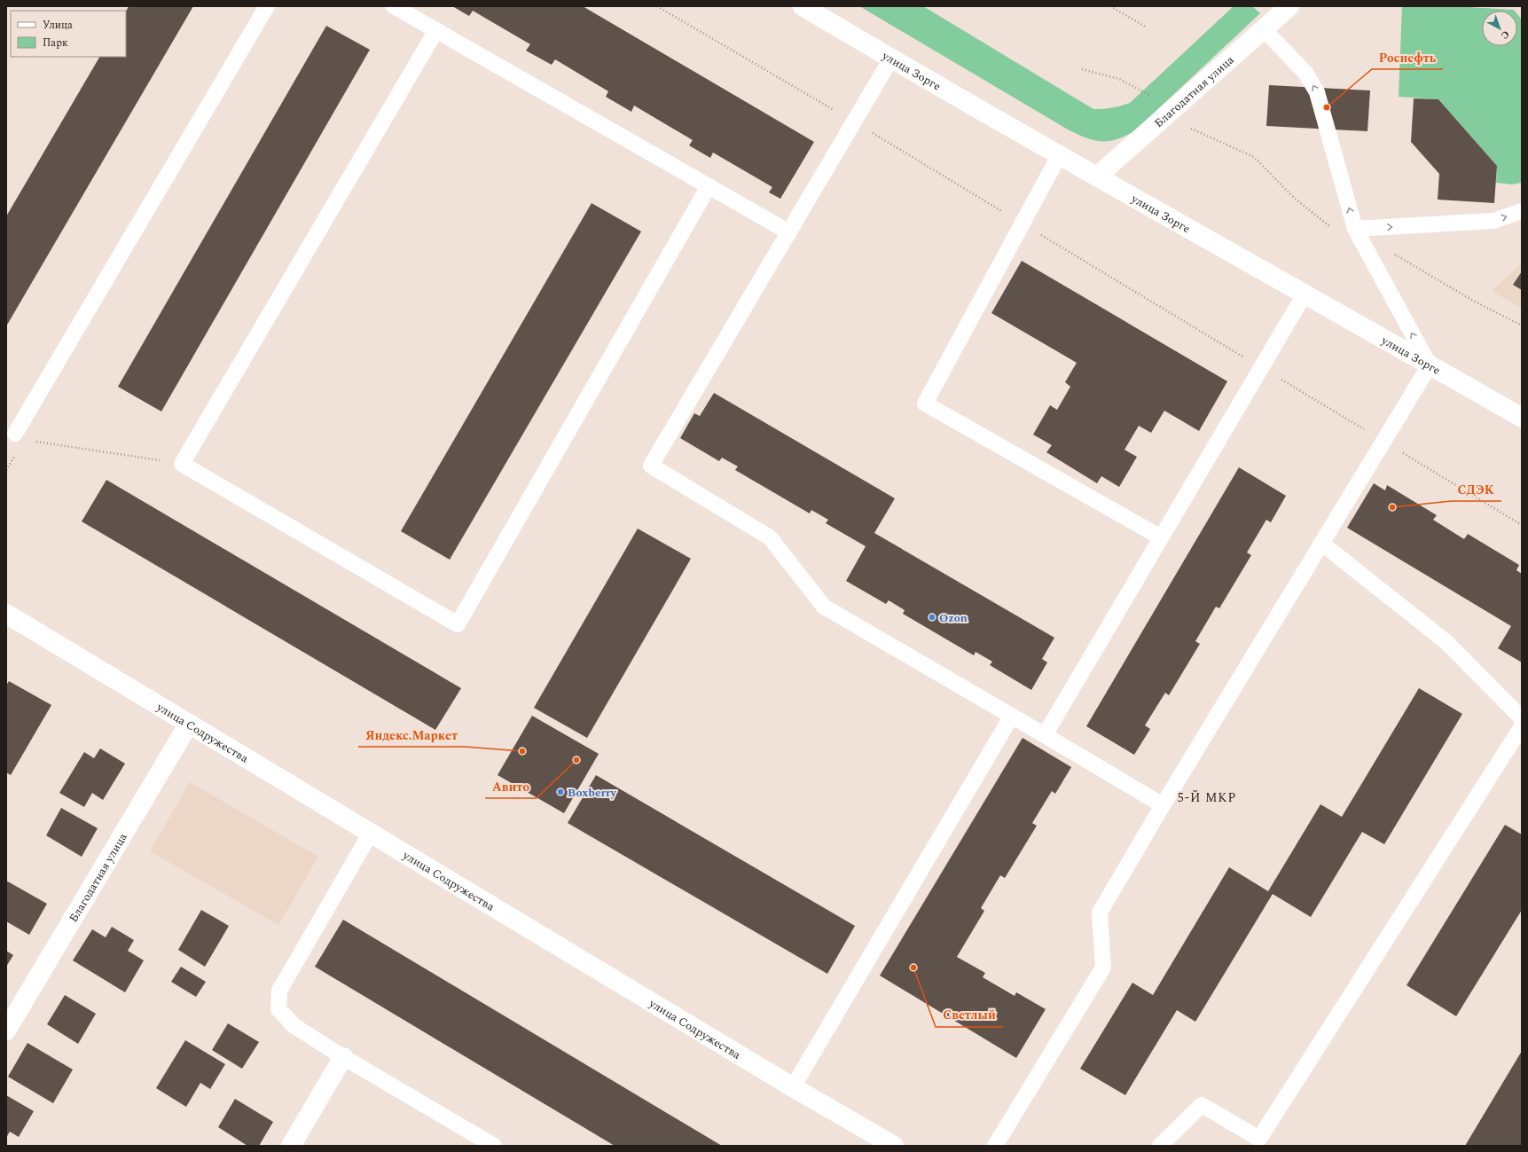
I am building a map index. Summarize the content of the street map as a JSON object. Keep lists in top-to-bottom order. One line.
{"streets":{"street":["улица Зорге","Благодатная улица","улица Содружества"]},"crossings":[["улица Зорге","Благодатная улица"],["Благодатная улица","улица Содружества"]],"districts":["5-Й МКР"],"places":["Роснефть","СДЭК","Ozon","Яндекс.Маркет","Авито","Boxberry","Светлый"],"legend":["Улица","Парк"],"north":"bottom right"}
